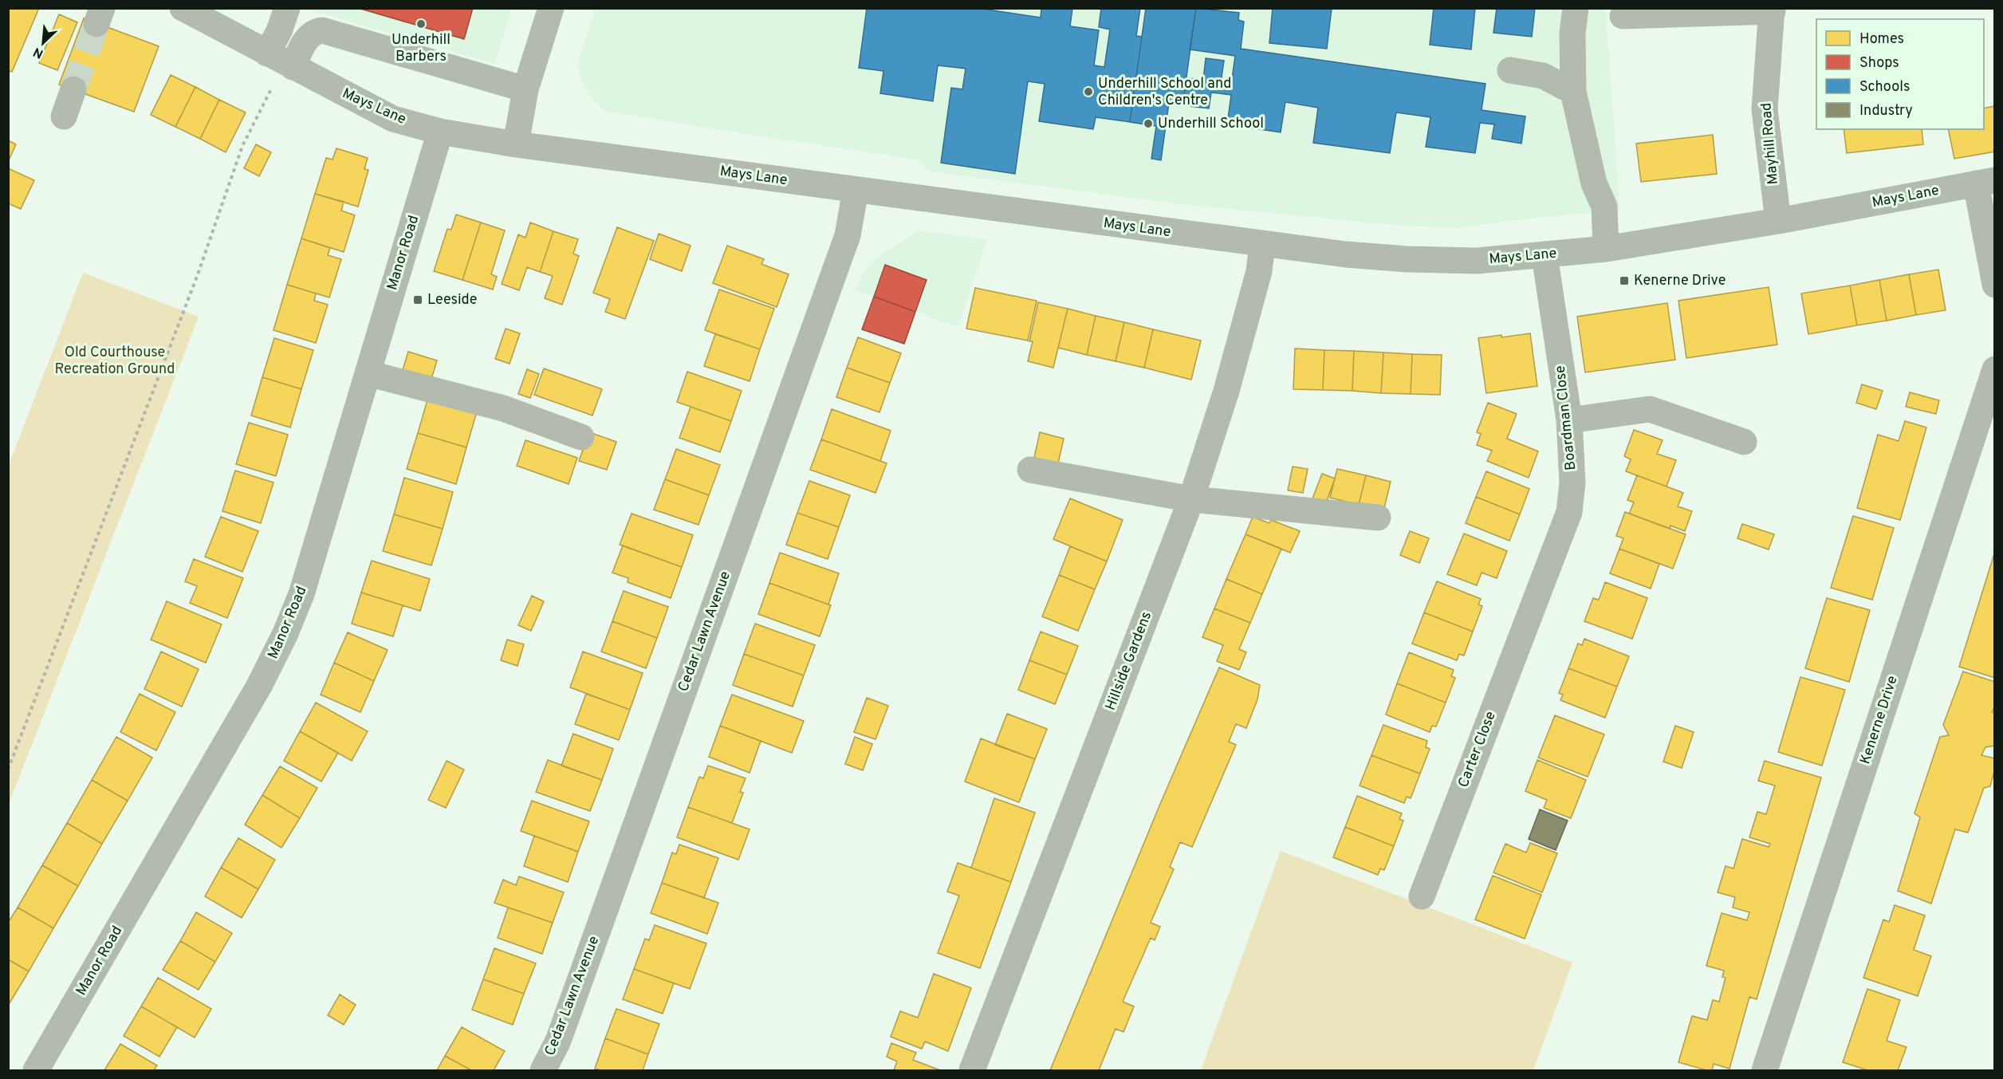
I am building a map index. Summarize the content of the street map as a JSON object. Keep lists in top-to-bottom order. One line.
{"streets":{"street":["Mays Lane","Mayhill Road","Manor Road","Boardman Close","Cedar Lawn Avenue","Hillside Gardens","Kenerne Drive","Carter Close"]},"crossings":[["Mays Lane","Mayhill Road"],["Mays Lane","Manor Road"],["Mays Lane","Boardman Close"],["Mays Lane","Cedar Lawn Avenue"],["Mays Lane","Hillside Gardens"],["Boardman Close","Carter Close"]],"parks":["Old Courthouse Recreation Ground"],"places":{"other":["Underhill Barbers","Underhill School and Children's Centre","Underhill School"],"transit":["Kenerne Drive","Leeside"]},"legend":["Homes","Shops","Schools","Industry"],"north":"bottom left"}
